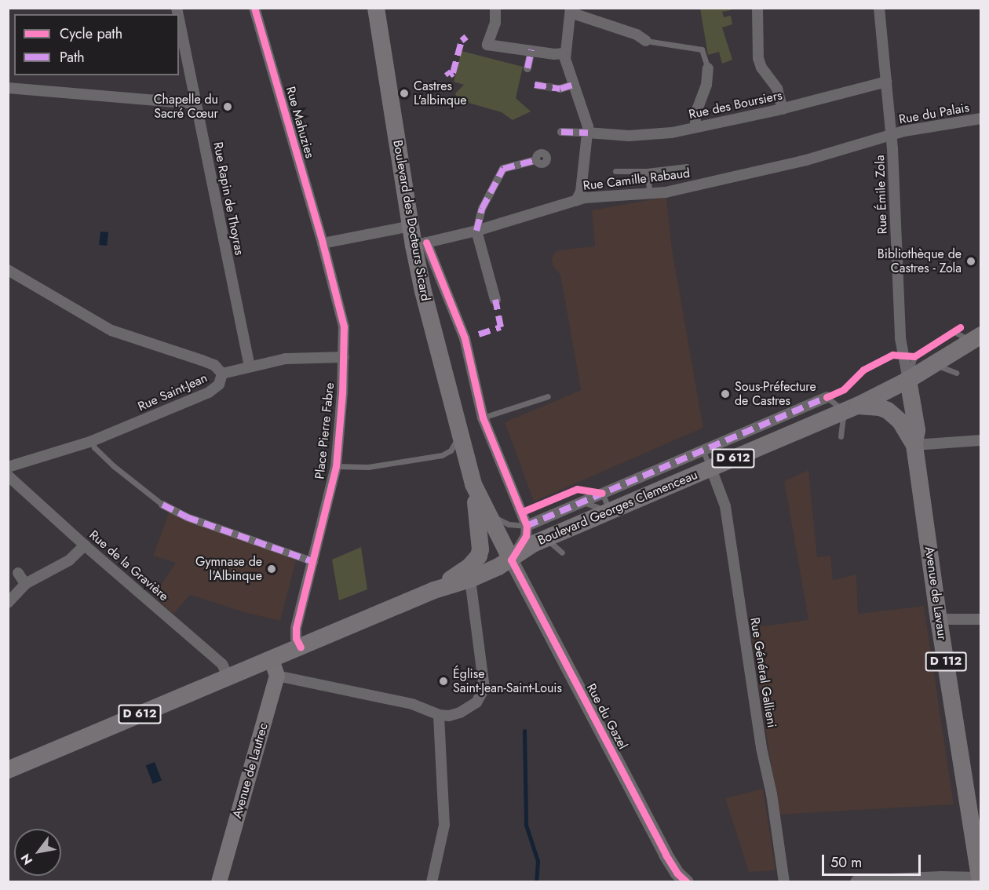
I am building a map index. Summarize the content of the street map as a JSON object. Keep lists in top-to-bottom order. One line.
{"streets":{"main road":["Boulevard des Docteurs Sicard","D 612","Boulevard Georges Clemenceau","Avenue de Lavaur","D 112","Avenue de Lautrec"],"street":["Rue des Boursiers","Rue du Palais","Rue Mahuzies","Rue Camille Rabaud","Rue Émile Zola","Rue Rapin de Thoyras","Rue Saint-Jean","Place Pierre Fabre","Rue de la Gravière","Rue Général Gallieni","Rue du Gazel"]},"crossings":[["Rue des Boursiers","Rue Émile Zola"],["Rue du Palais","Rue Camille Rabaud"],["Rue du Palais","Rue Émile Zola"],["Rue Mahuzies","Place Pierre Fabre"],["Rue Camille Rabaud","Rue Émile Zola"],["Rue Camille Rabaud","Boulevard des Docteurs Sicard"],["Rue Émile Zola","D 612"],["Rue Émile Zola","Boulevard Georges Clemenceau"],["Rue Émile Zola","Avenue de Lavaur"],["Rue Rapin de Thoyras","Rue Saint-Jean"],["Boulevard des Docteurs Sicard","D 612"],["Boulevard des Docteurs Sicard","Boulevard Georges Clemenceau"],["Boulevard des Docteurs Sicard","Rue du Gazel"],["Rue Saint-Jean","Place Pierre Fabre"],["Place Pierre Fabre","D 612"],["D 612","Boulevard Georges Clemenceau"],["D 612","Rue de la Gravière"],["D 612","Avenue de Lavaur"],["D 612","Rue du Gazel"],["D 612","Avenue de Lautrec"],["Boulevard Georges Clemenceau","Avenue de Lavaur"],["Boulevard Georges Clemenceau","Rue Général Gallieni"],["Boulevard Georges Clemenceau","Rue du Gazel"]],"places":["Castres L'albinque","Chapelle du Sacré Cœur","Bibliothèque de Castres - Zola","Sous-Préfecture de Castres","Gymnase de l'Albinque","Église Saint-Jean-Saint-Louis"],"legend":["Cycle path","Path"],"scale_bar":"50 m","north":"bottom left"}
